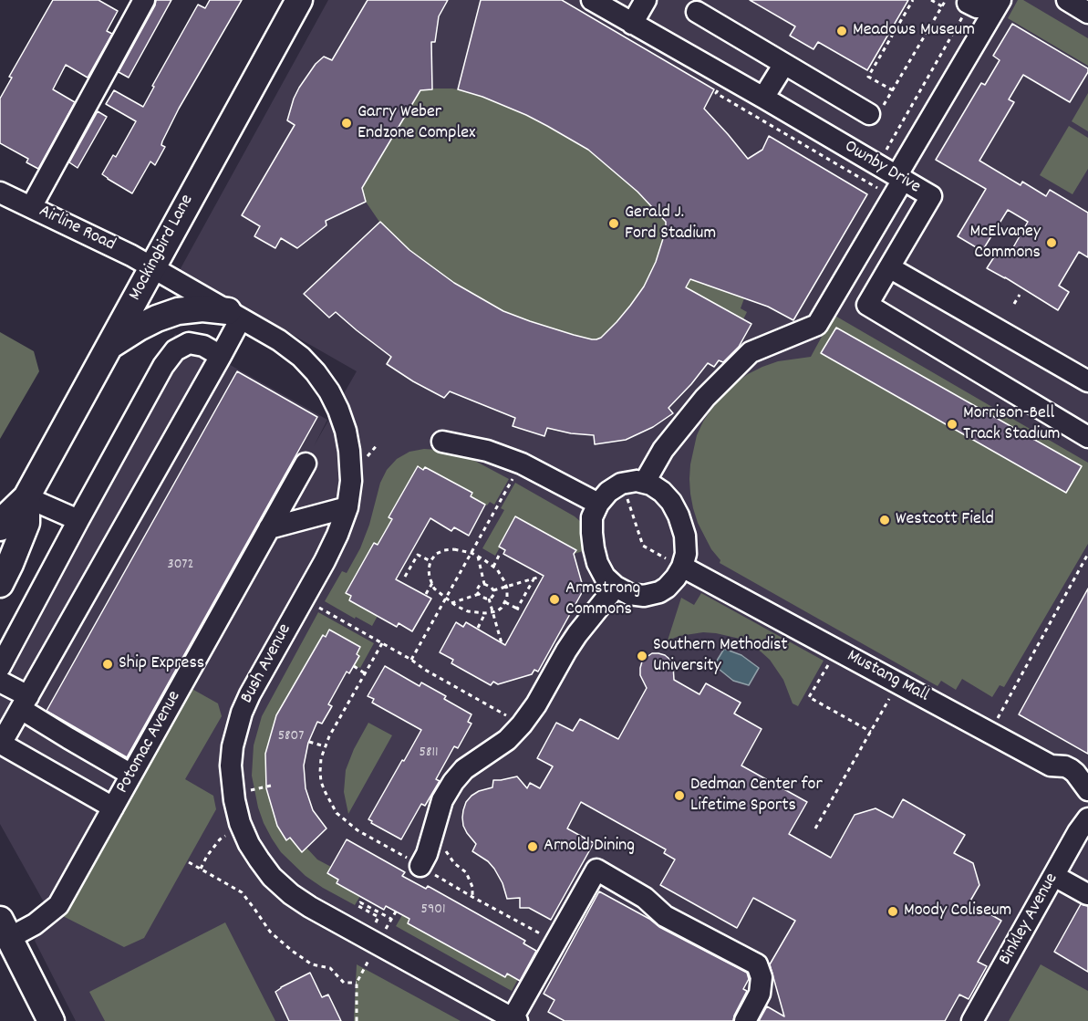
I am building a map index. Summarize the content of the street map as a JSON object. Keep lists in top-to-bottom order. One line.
{"streets":{"main road":["Mockingbird Lane"],"street":["Ownby Drive","Airline Road","Bush Avenue","Mustang Mall","Potomac Avenue","Binkley Avenue"]},"crossings":[["Airline Road","Mockingbird Lane"],["Airline Road","Bush Avenue"],["Mockingbird Lane","Bush Avenue"]],"places":["Meadows Museum","Garry Weber Endzone Complex","Gerald J. Ford Stadium","McElvaney Commons","Morrison-Bell Track Stadium","Westcott Field","Armstrong Commons","Southern Methodist University","Ship Express","Dedman Center for Lifetime Sports","Arnold Dining","Moody Coliseum"],"house_numbers":["3072","5807","5811","5901"]}
